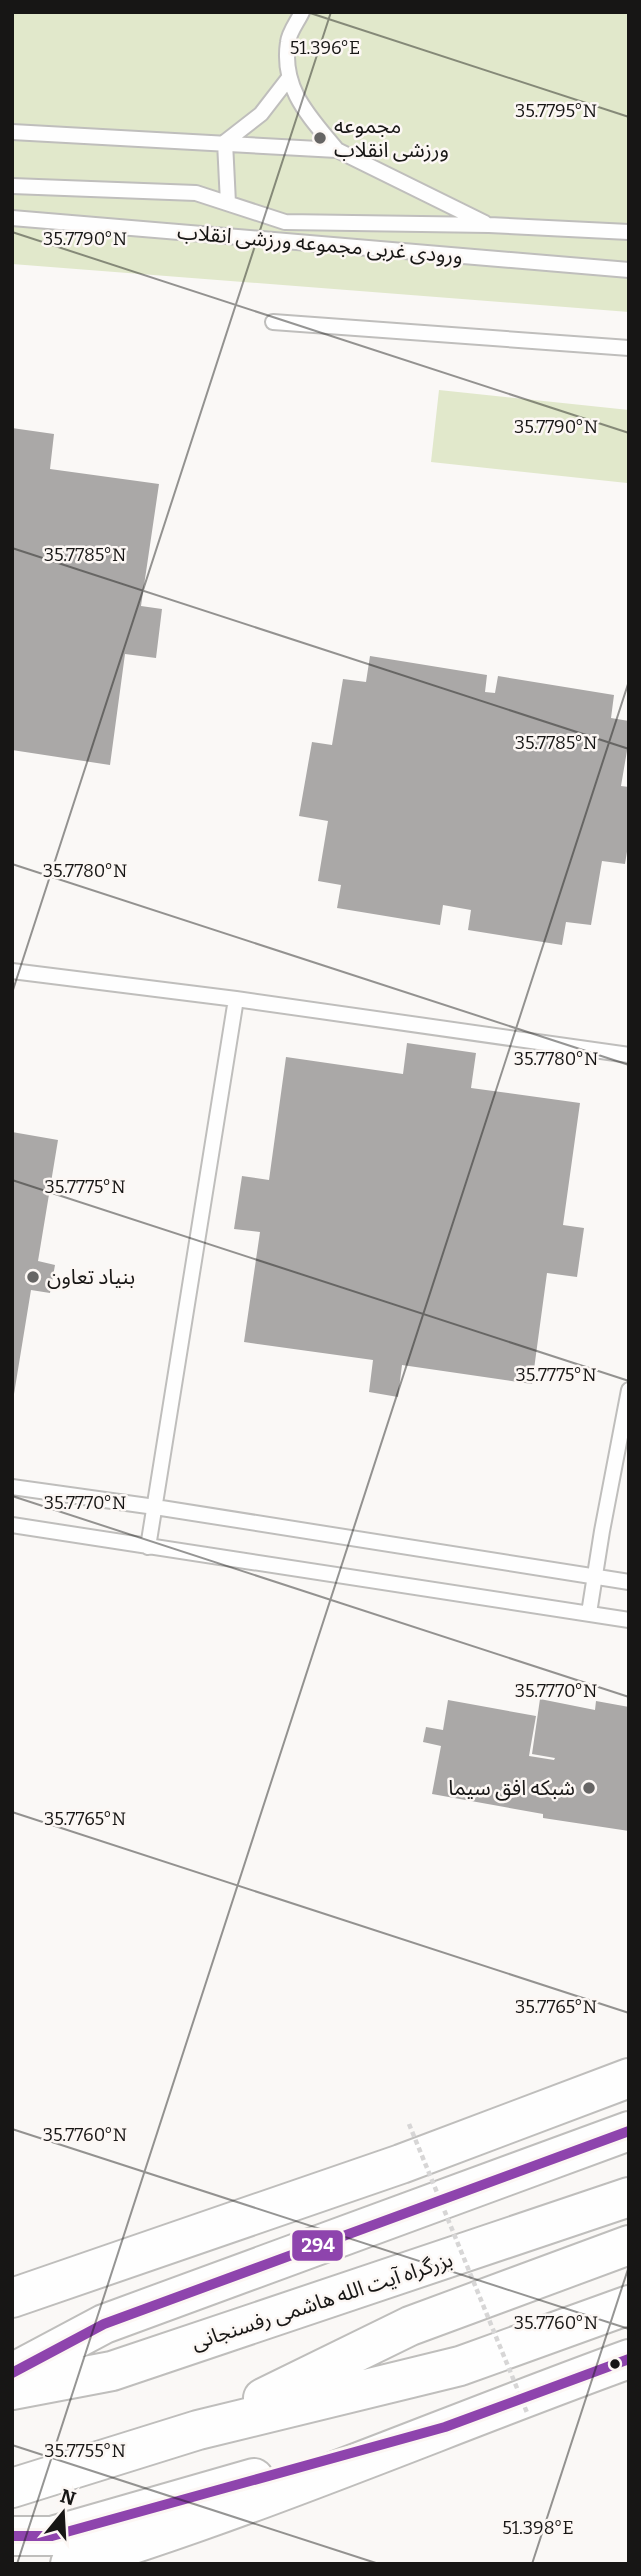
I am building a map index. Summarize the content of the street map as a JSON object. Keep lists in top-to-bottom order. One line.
{"streets":{"highway":["بزرگراه آیت الله هاشمی رفسنجانی"],"lane":["ورودی غربی مجموعه ورزشی انقلاب"]},"places":["مجموعه ورزشی انقلاب","بنیاد تعاون","شبکه افق سیما"],"lines":["transit line 294"],"north":"top","coordinates":["51.396°E","35.7795°N","35.7790°N","35.7785°N","35.7780°N","35.7775°N","35.7770°N","35.7765°N","35.7760°N","35.7755°N","51.398°E"]}
